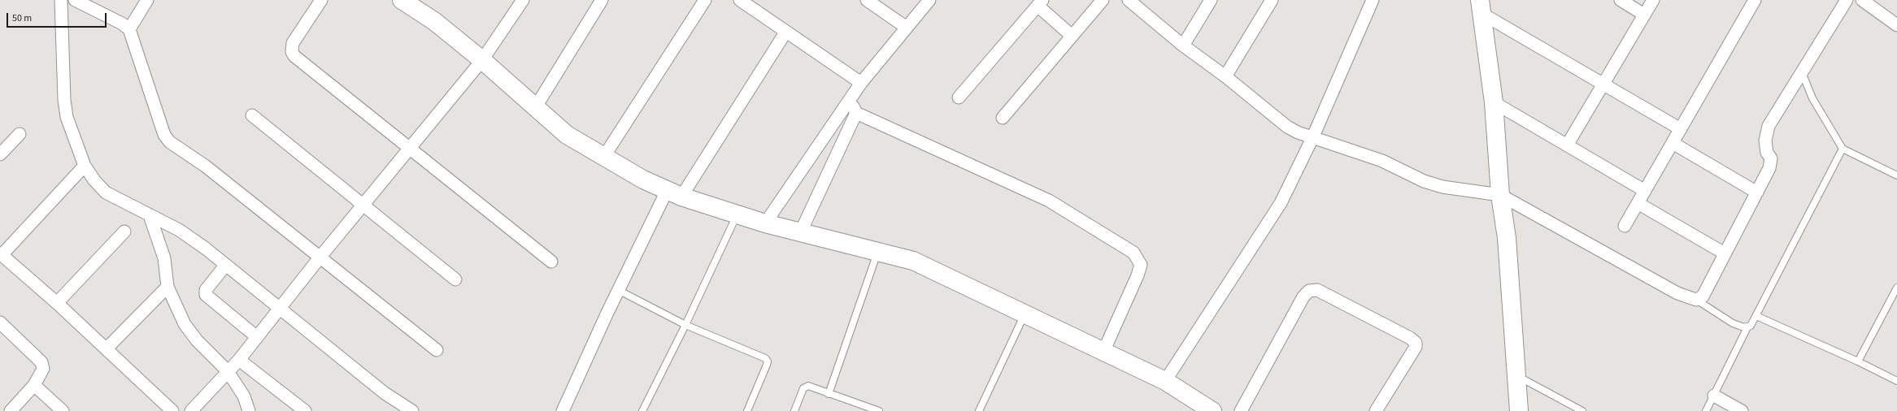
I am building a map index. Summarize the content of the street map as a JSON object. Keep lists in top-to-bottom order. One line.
{"scale_bar":"50 m"}
